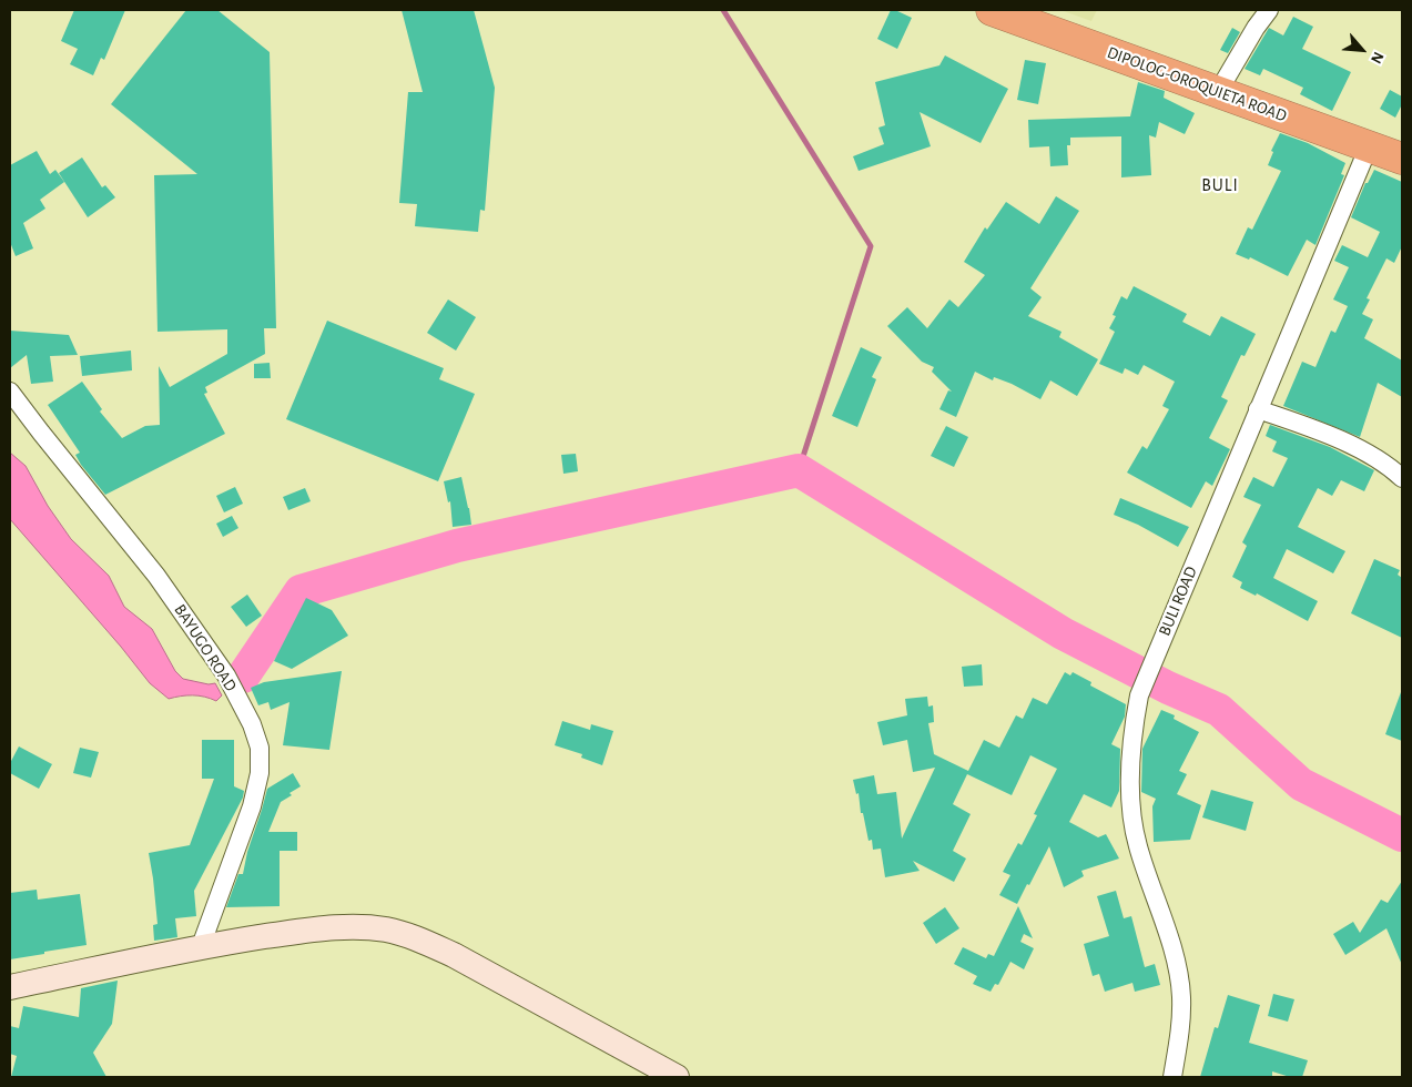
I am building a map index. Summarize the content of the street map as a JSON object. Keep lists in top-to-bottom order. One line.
{"streets":{"highway":["DIPOLOG-OROQUIETA ROAD"],"street":["BULI ROAD","BAYUGO ROAD"]},"crossings":[["DIPOLOG-OROQUIETA ROAD","BULI ROAD"]],"districts":["BULI"],"north":"bottom right"}
